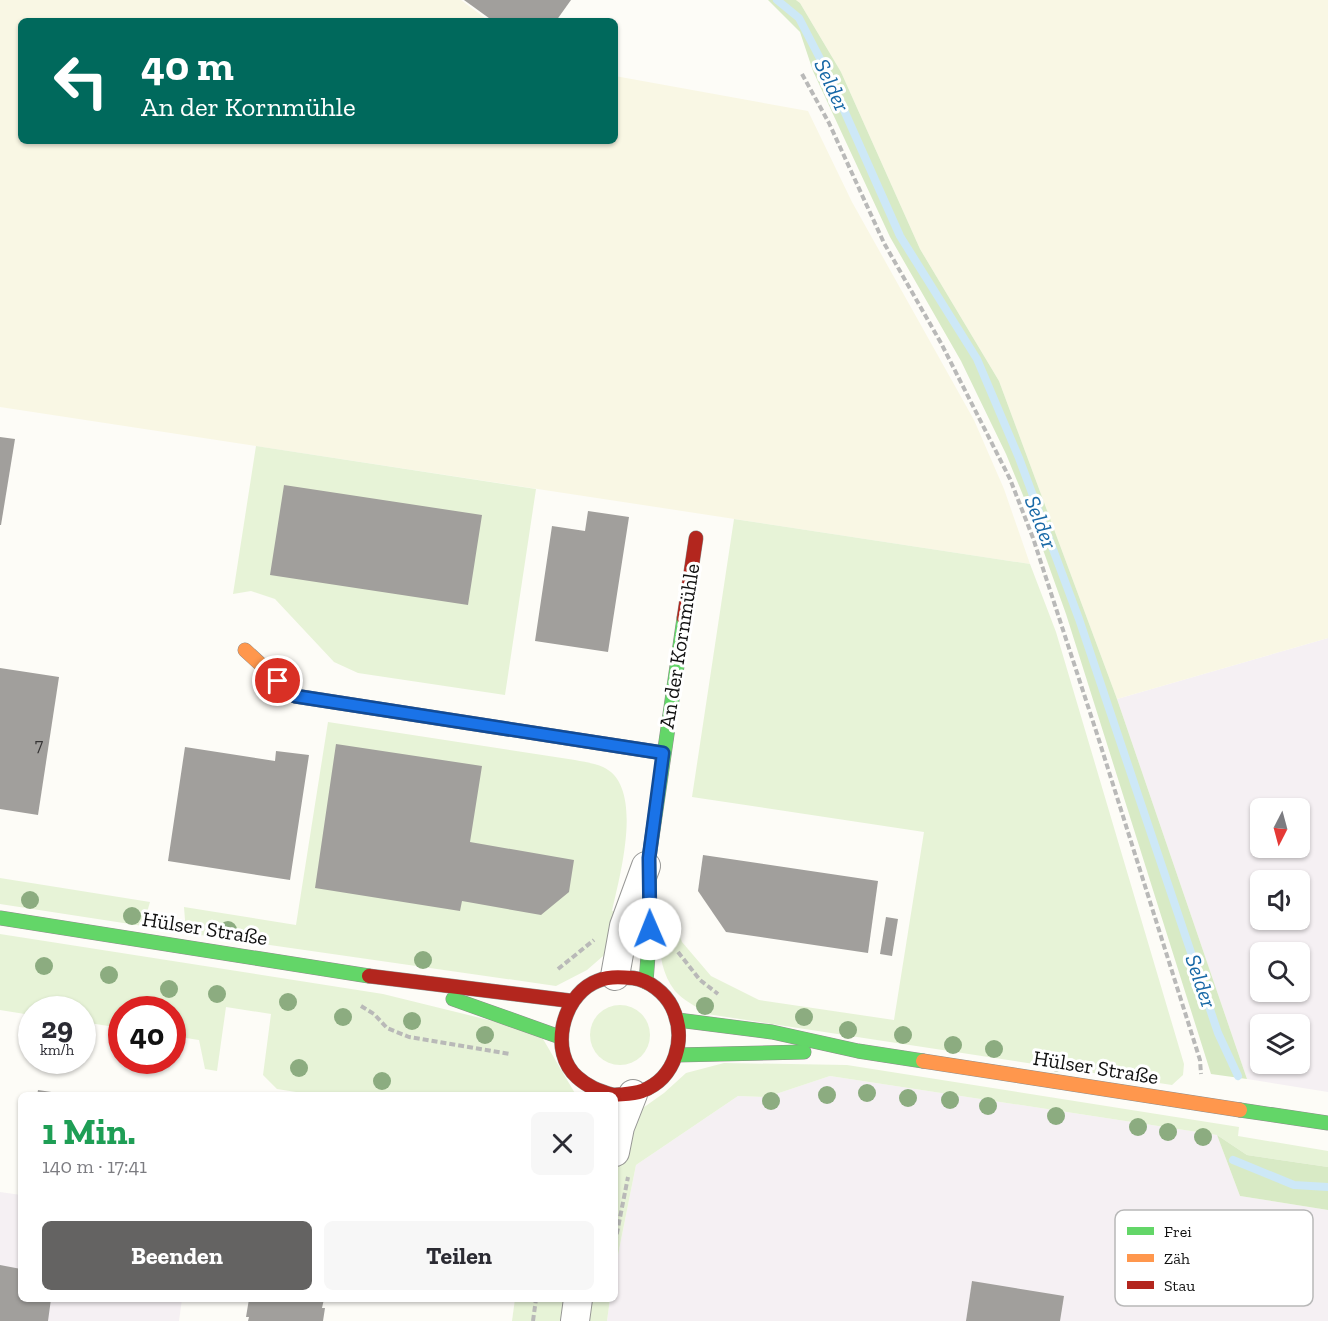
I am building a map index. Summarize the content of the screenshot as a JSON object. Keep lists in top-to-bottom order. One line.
{"streets":{"main road":["An der Kornmühle","Hülser Straße"]},"water":["Selder"],"house_numbers":["7"],"legend":["Frei","Zäh","Stau"],"north":"bottom","page":{"turn":["40 m","An der Kornmühle"],"speed":"29 km/h","limit":"40","heading":["1 Min.","140 m · 17:41"],"buttons":["Beenden","Teilen"]}}
